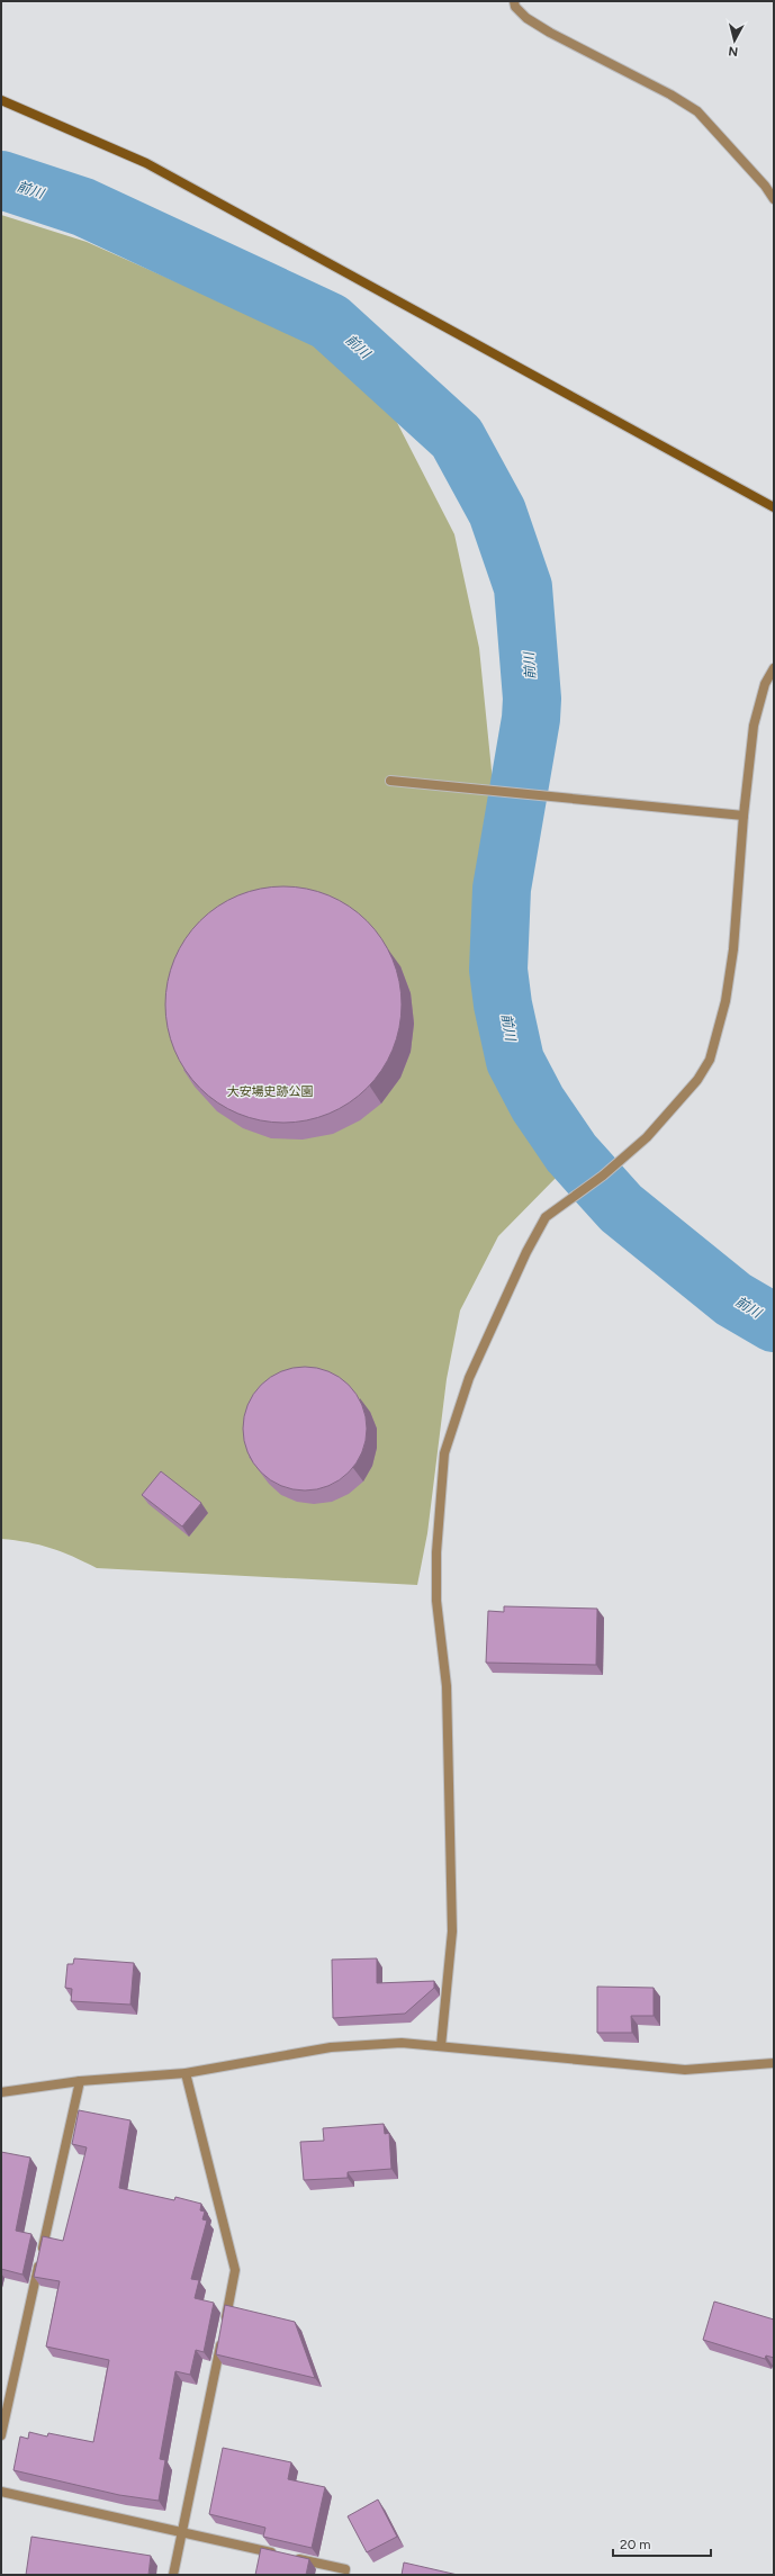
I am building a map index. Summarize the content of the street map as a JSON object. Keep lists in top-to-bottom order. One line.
{"water":["前川"],"parks":["大安場史跡公園"],"scale_bar":"20 m","north":"bottom"}
